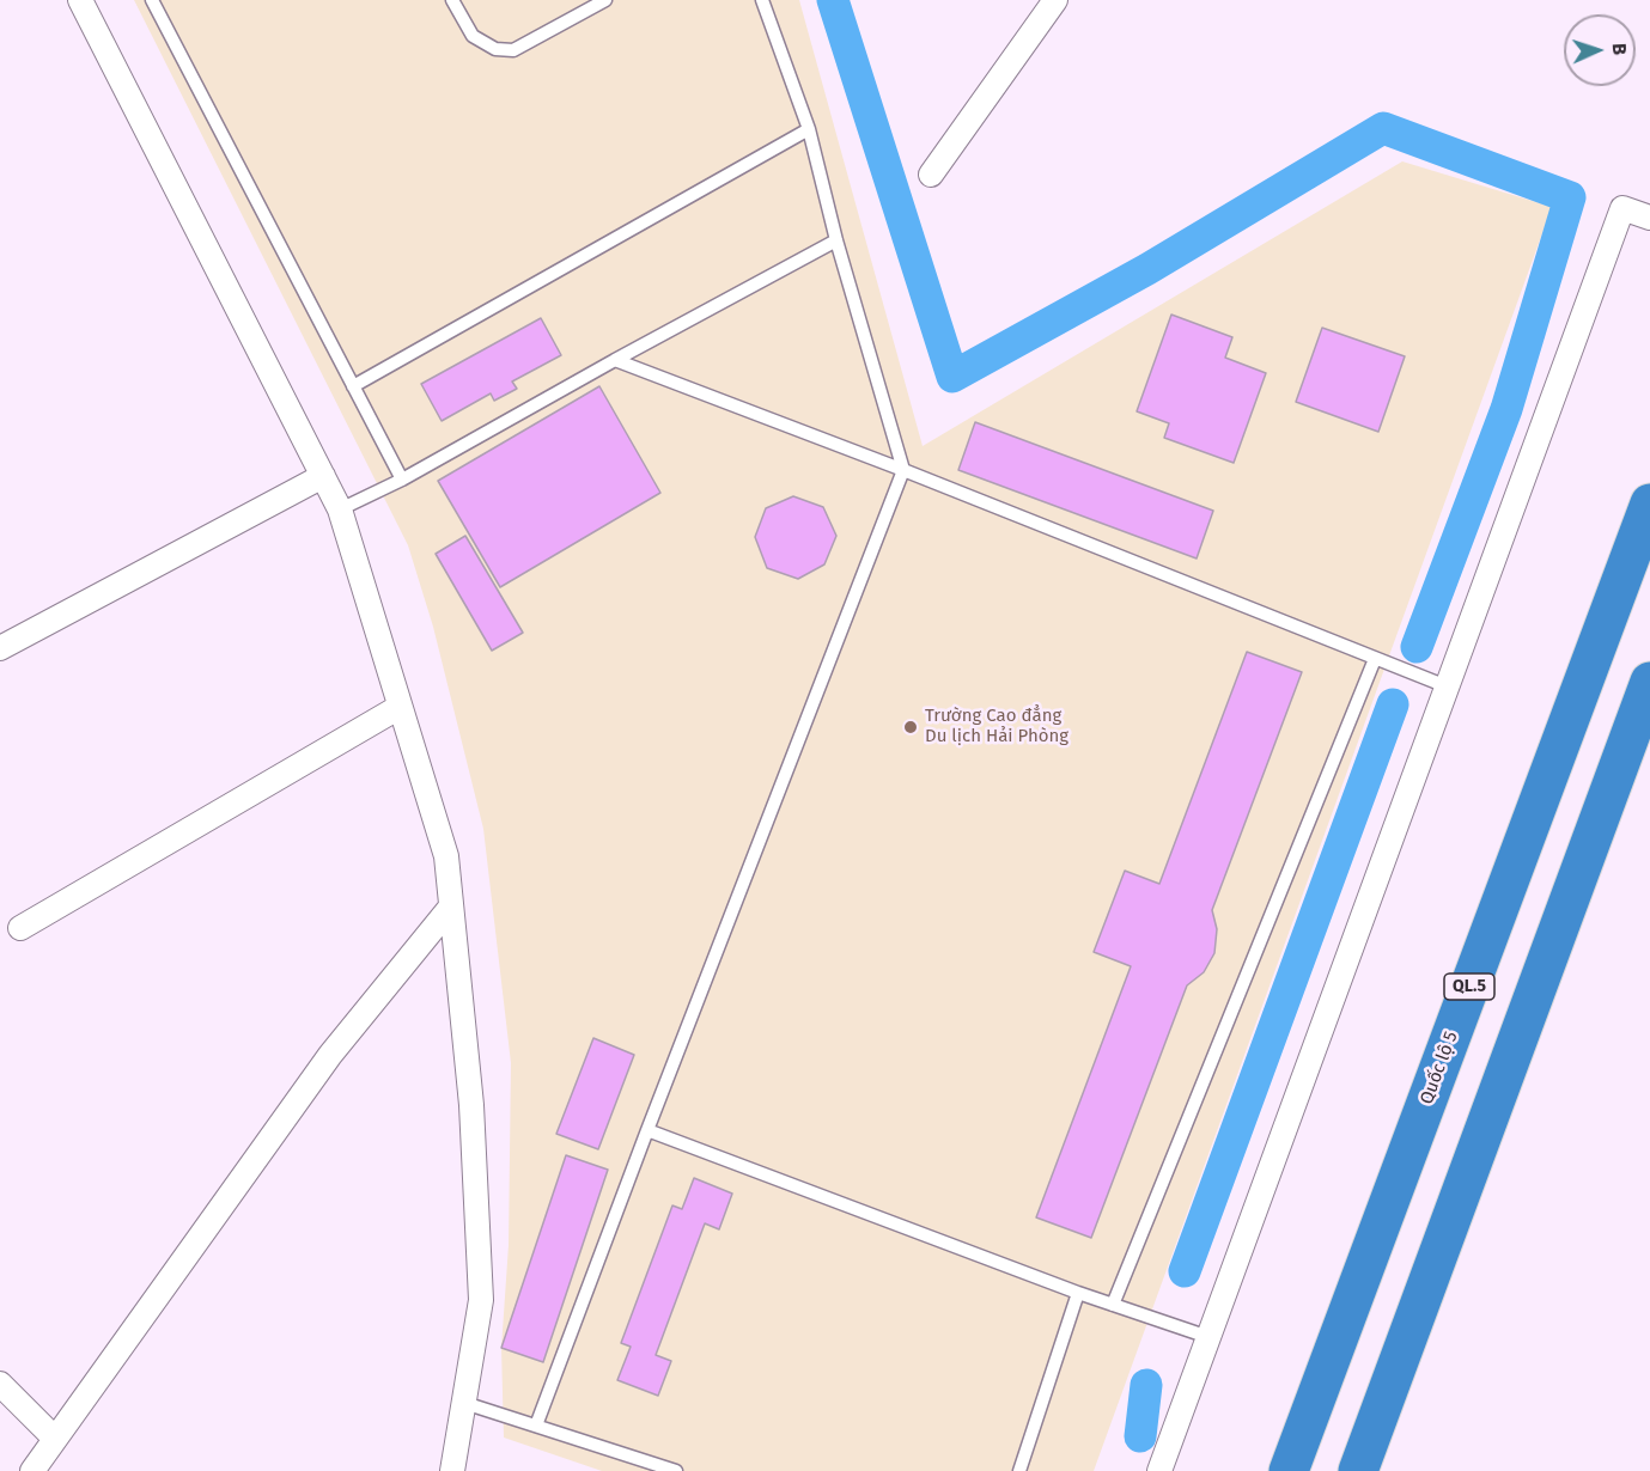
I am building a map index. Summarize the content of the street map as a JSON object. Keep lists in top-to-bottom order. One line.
{"streets":{"highway":["QL.5","Quốc lộ 5"]},"places":["Trường Cao đẳng Du lịch Hải Phòng"],"north":"right"}
